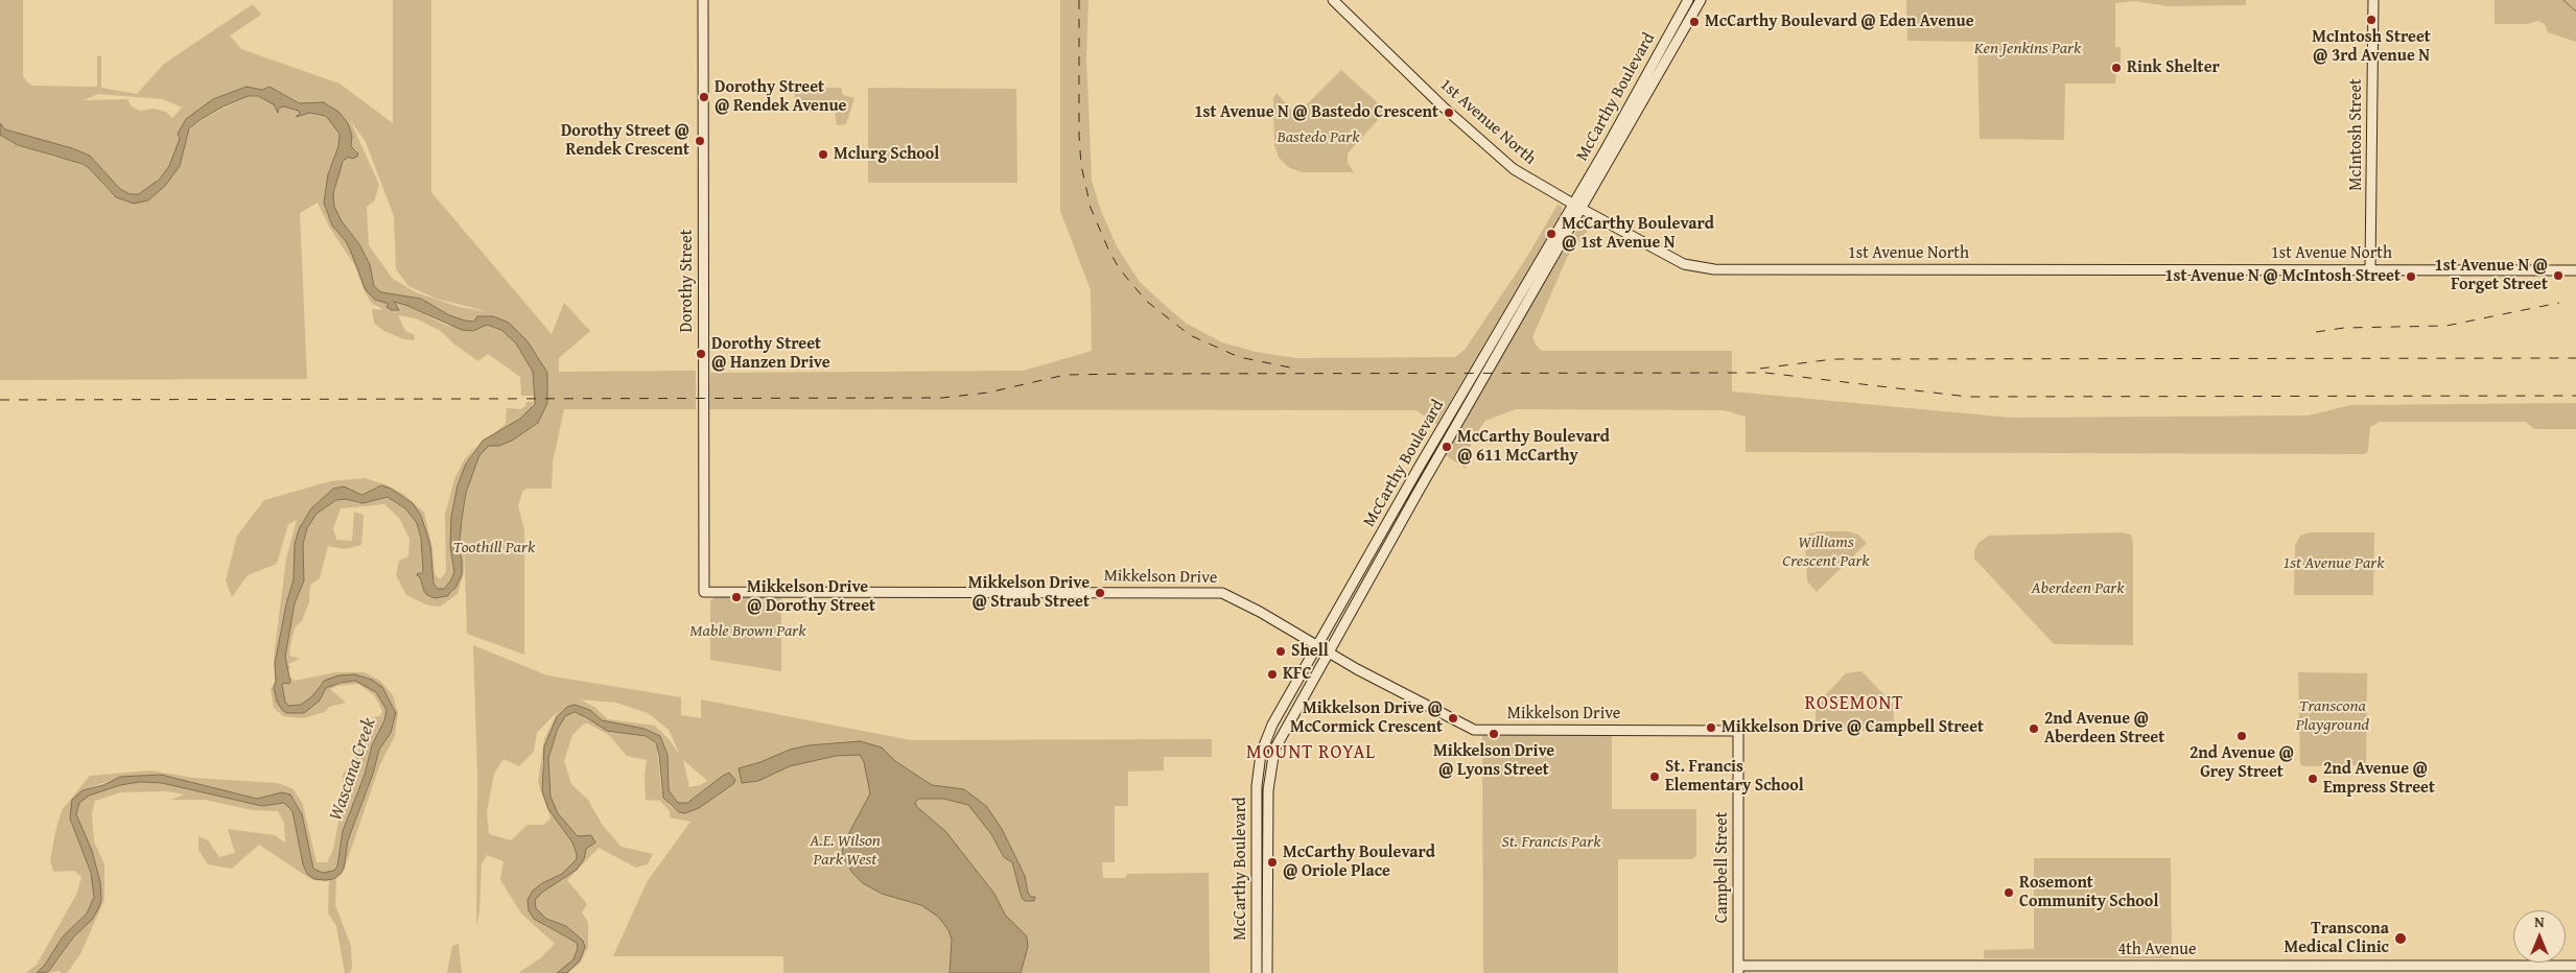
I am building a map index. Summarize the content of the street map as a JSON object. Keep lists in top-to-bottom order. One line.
{"streets":{"street":["McCarthy Boulevard","1st Avenue North","McIntosh Street","Dorothy Street","Mikkelson Drive","Campbell Street","4th Avenue"]},"crossings":[["McCarthy Boulevard","1st Avenue North"],["McCarthy Boulevard","Mikkelson Drive"],["1st Avenue North","McIntosh Street"],["Dorothy Street","Mikkelson Drive"],["Mikkelson Drive","Campbell Street"],["Campbell Street","4th Avenue"]],"districts":["ROSEMONT","MOUNT ROYAL"],"water":["Wascana Creek"],"parks":["Ken Jenkins Park","Bastedo Park","Williams Crescent Park","Toothill Park","1st Avenue Park","Aberdeen Park","Mable Brown Park","Transcona Playground","A.E. Wilson Park West","St. Francis Park"],"places":["McIntosh Street @ 3rd Avenue N","McCarthy Boulevard @ Eden Avenue","Rink Shelter","Dorothy Street @ Rendek Avenue","1st Avenue N @ Bastedo Crescent","Dorothy Street @ Rendek Crescent","Mclurg School","McCarthy Boulevard @ 1st Avenue N","1st Avenue N @ Forget Street","1st Avenue N @ McIntosh Street","Dorothy Street @ Hanzen Drive","McCarthy Boulevard @ 611 McCarthy","Mikkelson Drive @ Straub Street","Mikkelson Drive @ Dorothy Street","Shell","KFC","Mikkelson Drive @ McCormick Crescent","Mikkelson Drive @ Campbell Street","2nd Avenue @ Aberdeen Street","Mikkelson Drive @ Lyons Street","2nd Avenue @ Grey Street","St. Francis Elementary School","2nd Avenue @ Empress Street","McCarthy Boulevard @ Oriole Place","Rosemont Community School","Transcona Medical Clinic"],"north":"top"}
